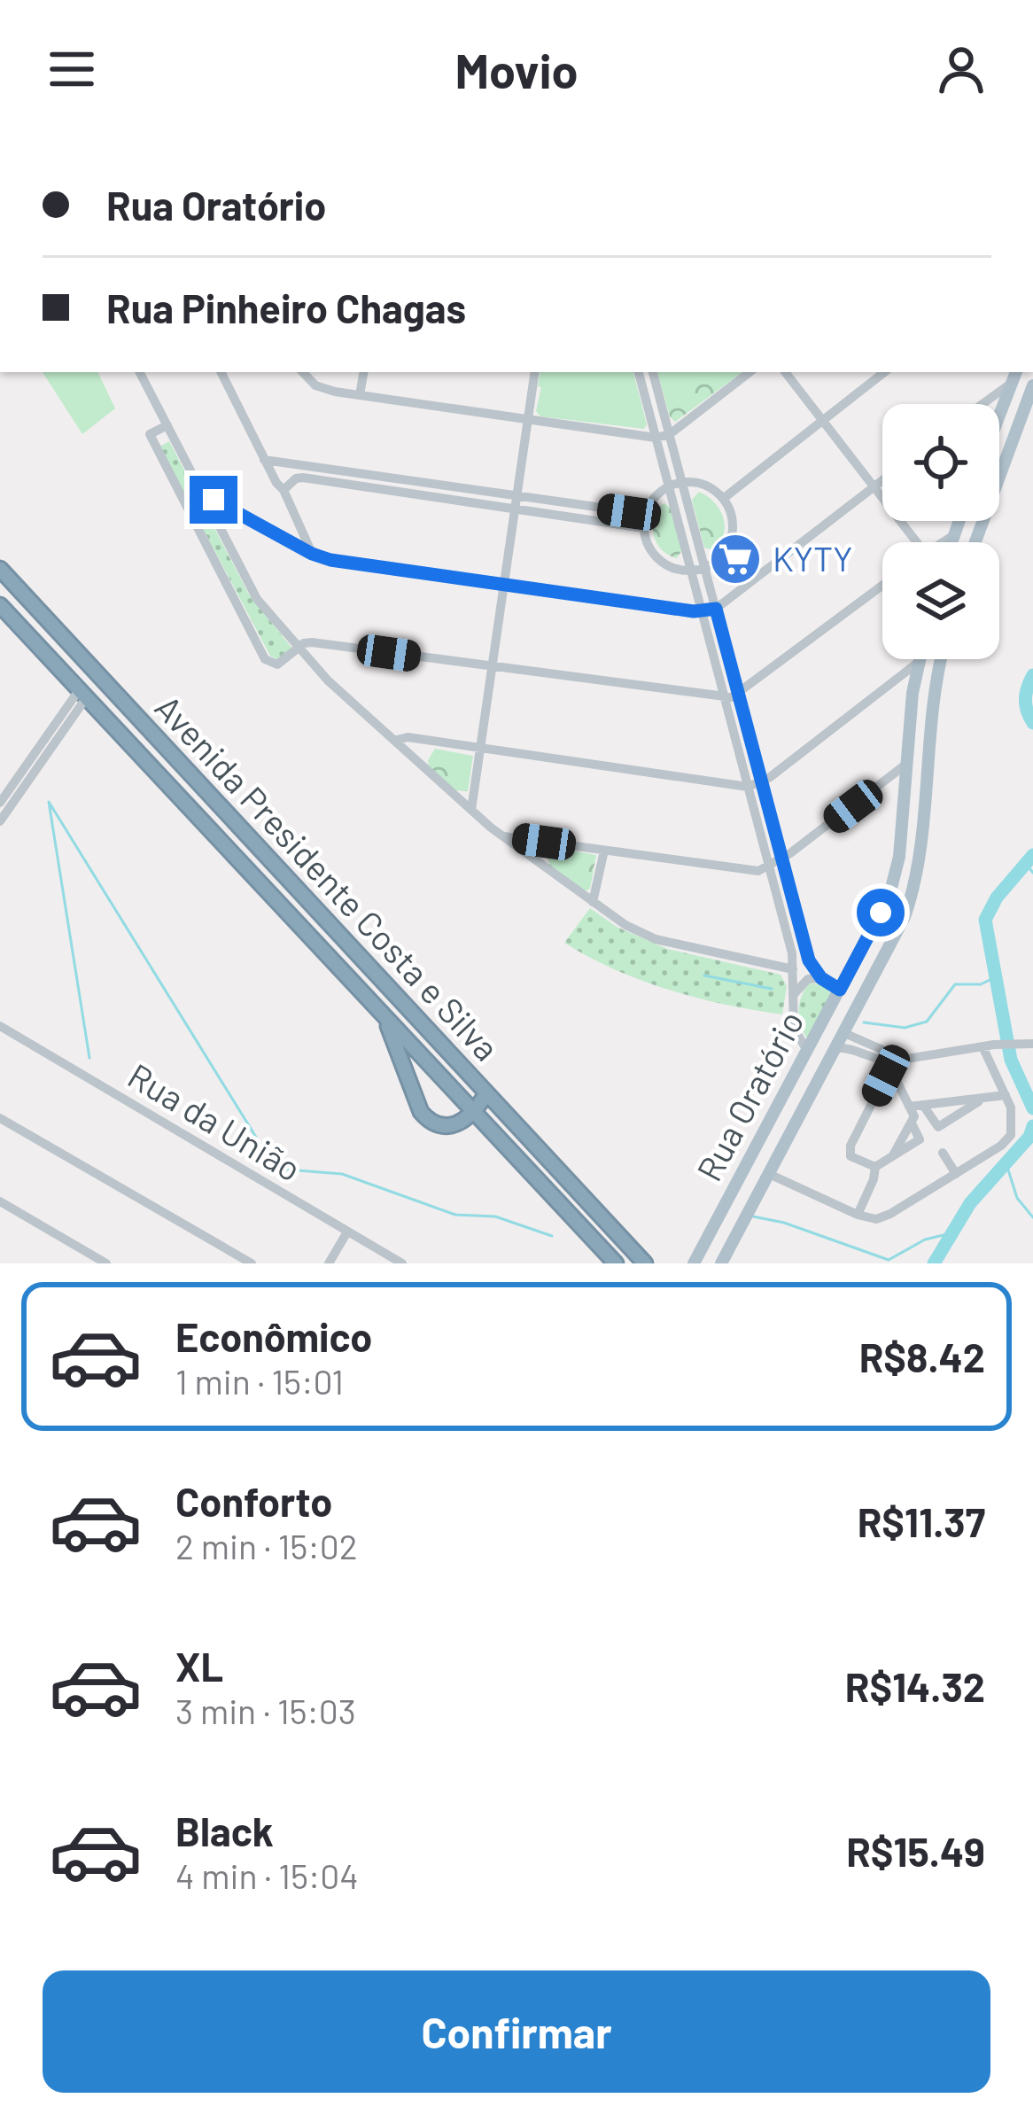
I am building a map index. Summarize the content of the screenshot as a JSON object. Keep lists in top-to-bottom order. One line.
{"streets":{"highway":["Avenida Presidente Costa e Silva"],"main road":["Rua Oratório"],"street":["Rua da União"]},"places":{"supermarket":["KYTY"]},"page":{"header":"Movio","banner":["Rua Oratório","Rua Pinheiro Chagas"],"list":[{"name":"Econômico","note":"1 min · 15:01","value":"R$8.42"},{"name":"Conforto","note":"2 min · 15:02","value":"R$11.37"},{"name":"XL","note":"3 min · 15:03","value":"R$14.32"},{"name":"Black","note":"4 min · 15:04","value":"R$15.49"}],"buttons":"Confirmar"}}
